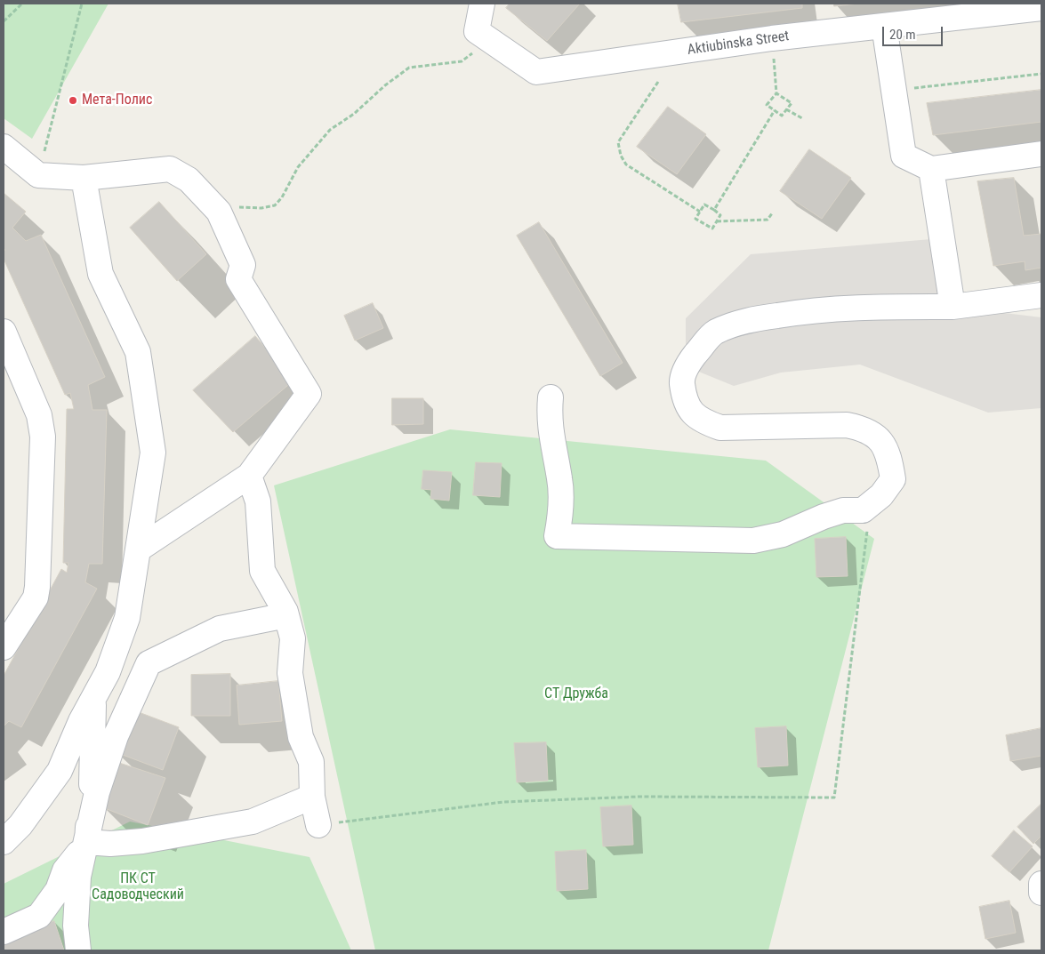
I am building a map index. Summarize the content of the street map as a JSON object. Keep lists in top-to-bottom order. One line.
{"streets":{"street":["Aktiubinska Street"]},"parks":["СТ Дружба","ПК СТ Садоводческий"],"places":["Мета-Полис"],"scale_bar":"20 m"}
